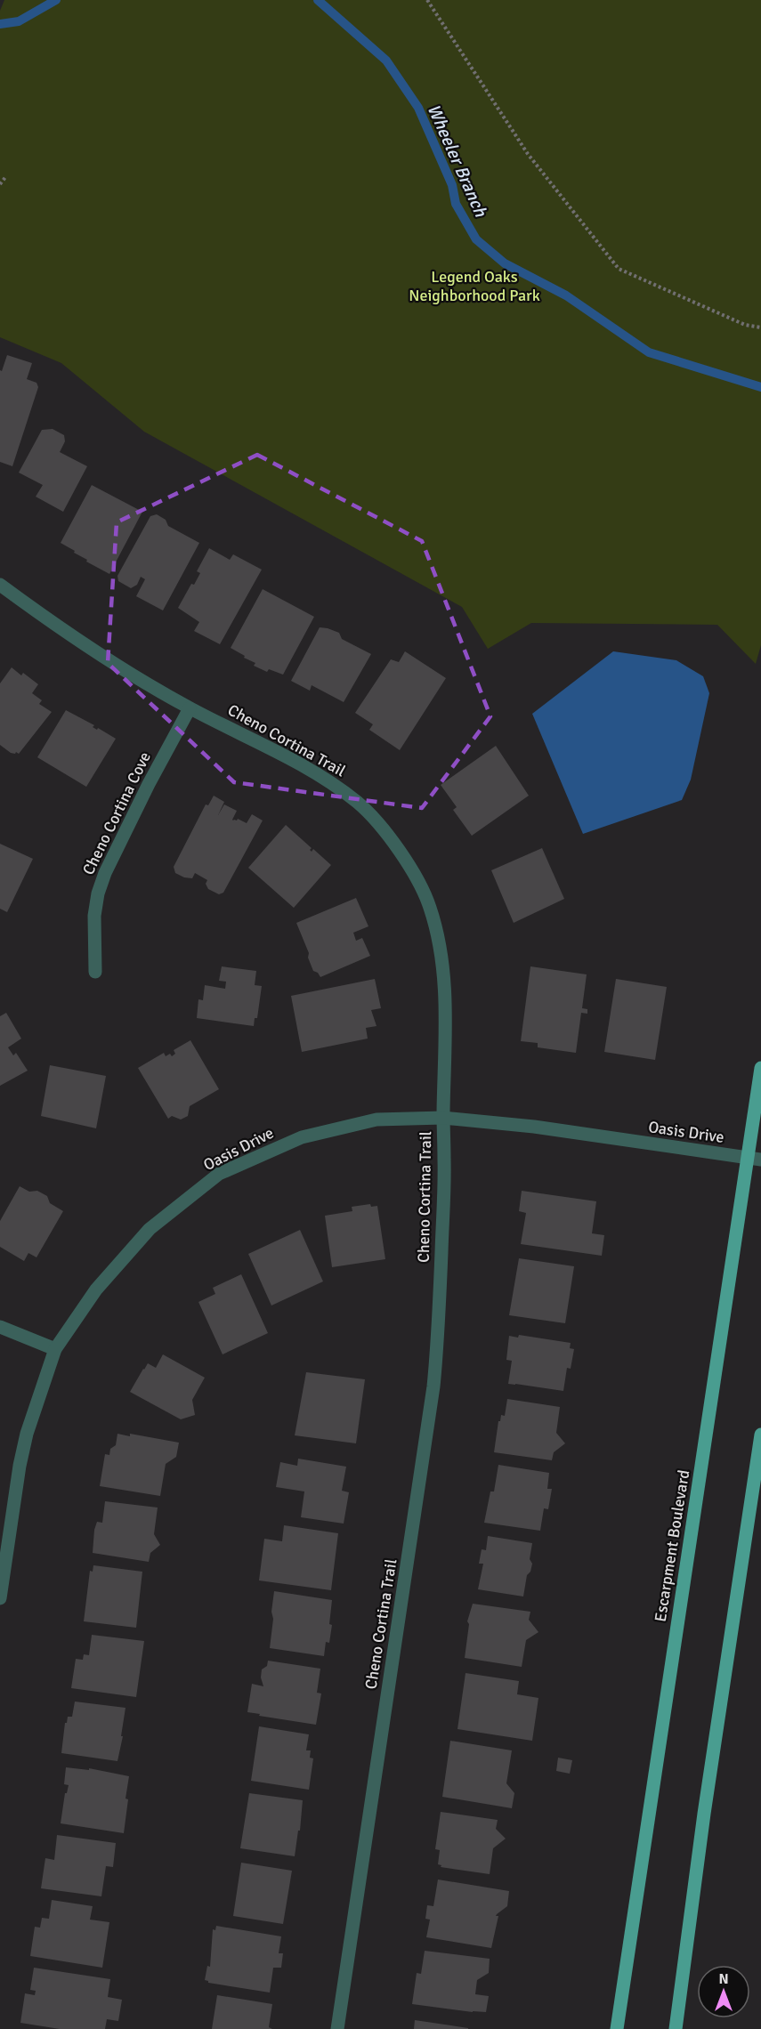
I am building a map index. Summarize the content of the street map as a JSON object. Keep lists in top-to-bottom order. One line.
{"streets":{"main road":["Escarpment Boulevard"],"street":["Cheno Cortina Trail","Cheno Cortina Cove","Oasis Drive"]},"crossings":[["Cheno Cortina Trail","Cheno Cortina Cove"],["Cheno Cortina Trail","Oasis Drive"],["Oasis Drive","Escarpment Boulevard"]],"water":["Wheeler Branch"],"parks":["Legend Oaks Neighborhood Park"],"north":"top"}
